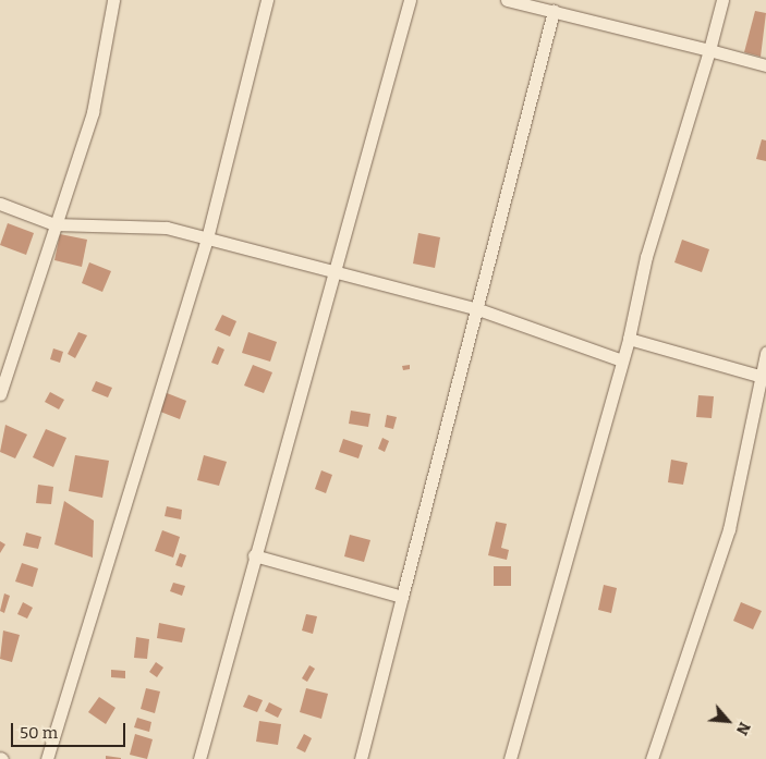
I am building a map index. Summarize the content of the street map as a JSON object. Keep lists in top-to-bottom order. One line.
{"scale_bar":"50 m","north":"bottom right"}
